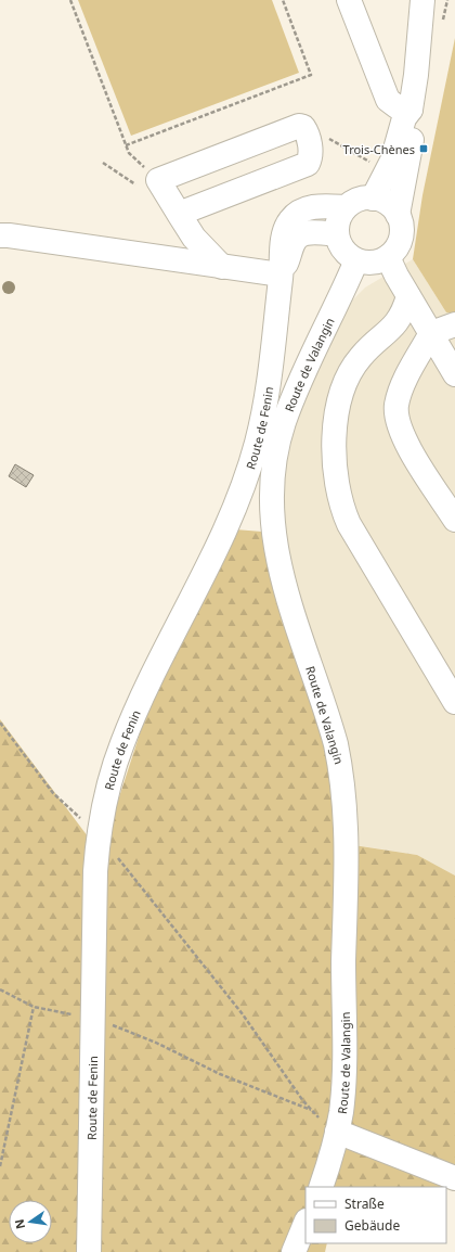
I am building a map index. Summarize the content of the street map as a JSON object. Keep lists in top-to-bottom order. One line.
{"streets":{"main road":["Route de Valangin","Route de Fenin"]},"crossings":[["Route de Valangin","Route de Fenin"]],"places":{"transit":["Trois-Chènes"]},"legend":["Straße","Gebäude"],"north":"left"}
